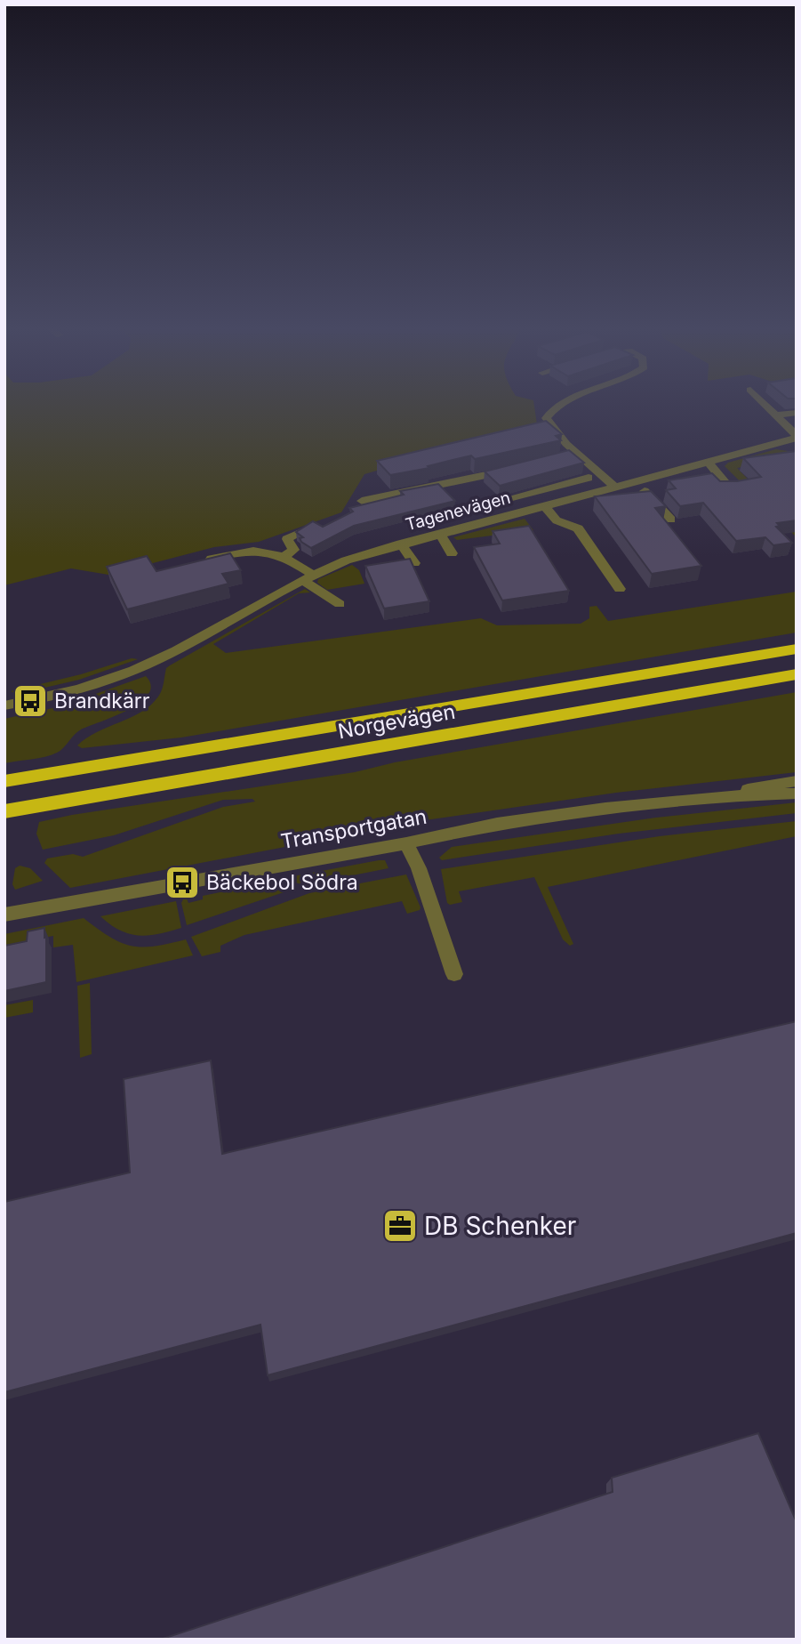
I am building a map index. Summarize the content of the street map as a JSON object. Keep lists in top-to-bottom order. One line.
{"streets":{"highway":["Norgevägen"],"street":["Tagenevägen","Transportgatan"]},"places":{"bus stop":["Brandkärr","Bäckebol Södra"],"office":["DB Schenker"]}}
